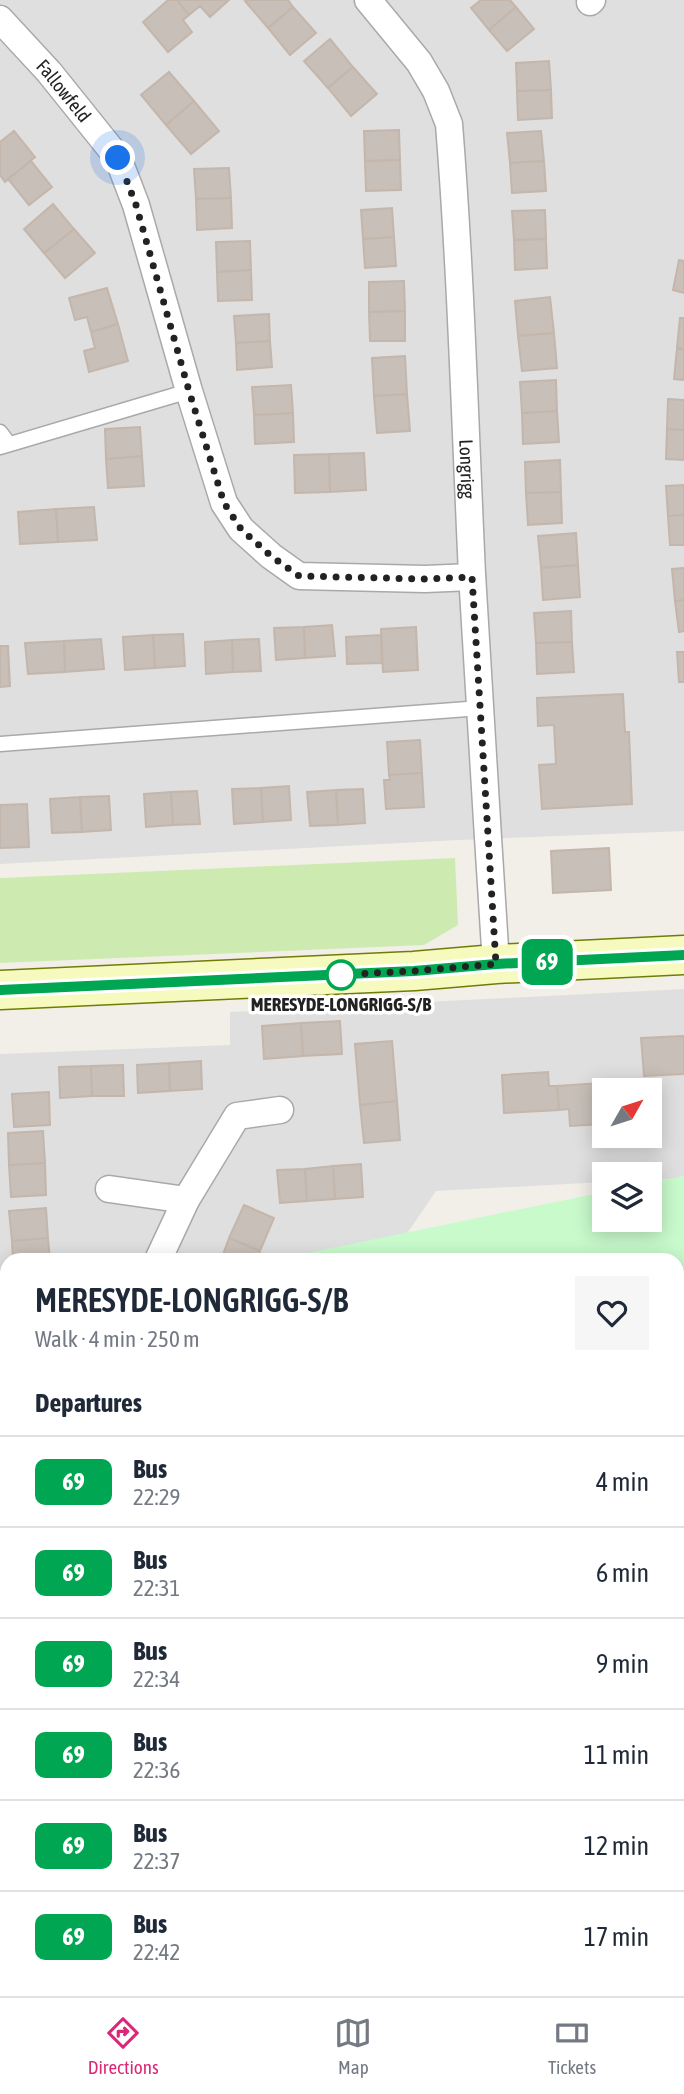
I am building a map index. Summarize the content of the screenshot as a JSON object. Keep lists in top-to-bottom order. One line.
{"streets":{"street":["Fallowfeld","Longrigg"]},"crossings":[["Fallowfeld","Longrigg"]],"places":["MERESYDE-LONGRIGG-S/B"],"lines":["bus line 69"],"north":"top right","page":{"on_map":"69","heading":[["MERESYDE-LONGRIGG-S/B","Walk · 4 min · 250 m"],"Departures"],"list":[{"mark":"69","name":"Bus","note":"22:29","value":"4 min"},{"mark":"69","name":"Bus","note":"22:31","value":"6 min"},{"mark":"69","name":"Bus","note":"22:34","value":"9 min"},{"mark":"69","name":"Bus","note":"22:36","value":"11 min"},{"mark":"69","name":"Bus","note":"22:37","value":"12 min"},{"mark":"69","name":"Bus","note":"22:42","value":"17 min"}],"tabs":["Directions","Map","Tickets"]}}
